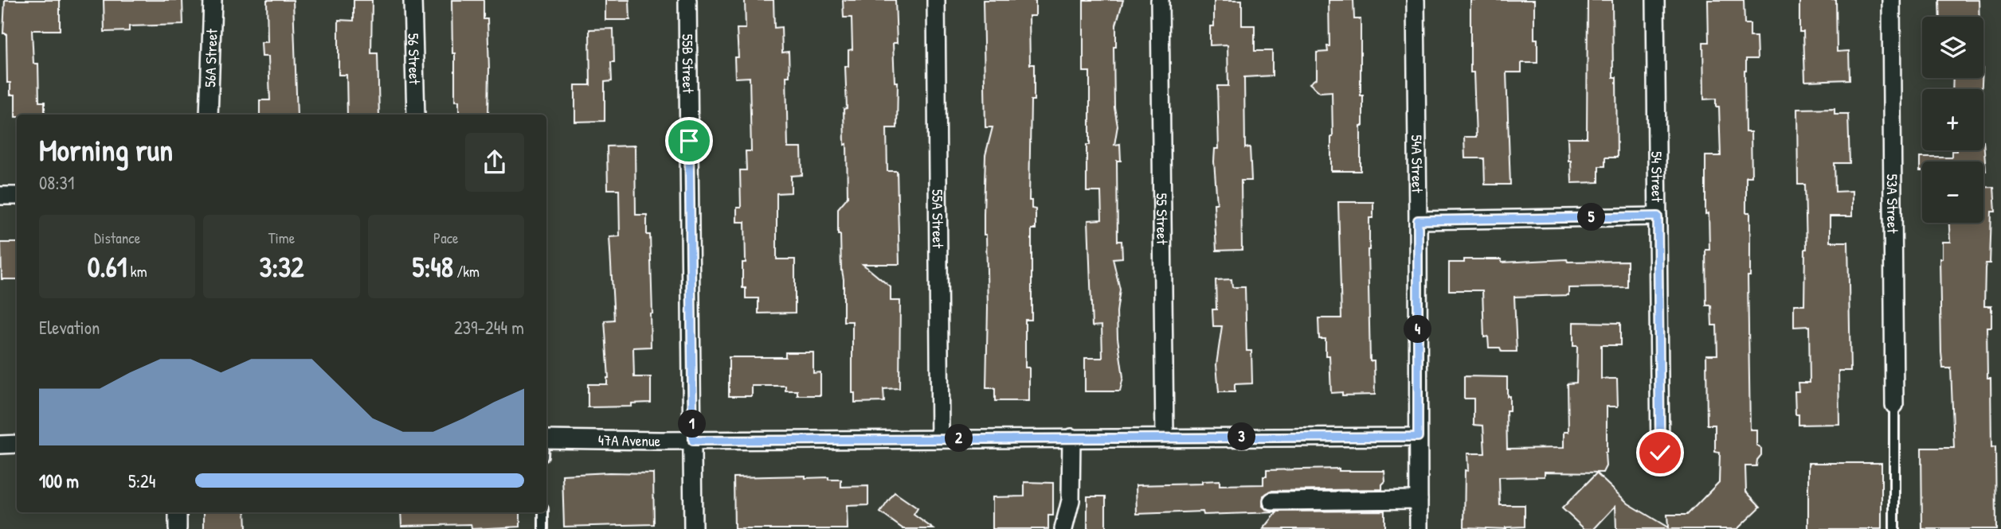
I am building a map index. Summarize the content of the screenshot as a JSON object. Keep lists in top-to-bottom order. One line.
{"streets":{"street":["56A Street","56 Street","55B Street","54A Street","54 Street","53A Street","55A Street","55 Street","47A Avenue"]},"crossings":[["55B Street","47A Avenue"],["54A Street","47A Avenue"],["55A Street","47A Avenue"],["55 Street","47A Avenue"]],"page":{"map_buttons":["+","−"],"heading":["Morning run","08:31"],"pins":["5","4","1","3","2"],"stats":[["Distance","0.61 km"],["Time","3:32"],["Pace","5:48 /km"]],"chart":["Elevation","239–244 m"],"list":[{"name":"100 m","note":"5:24"}]}}
